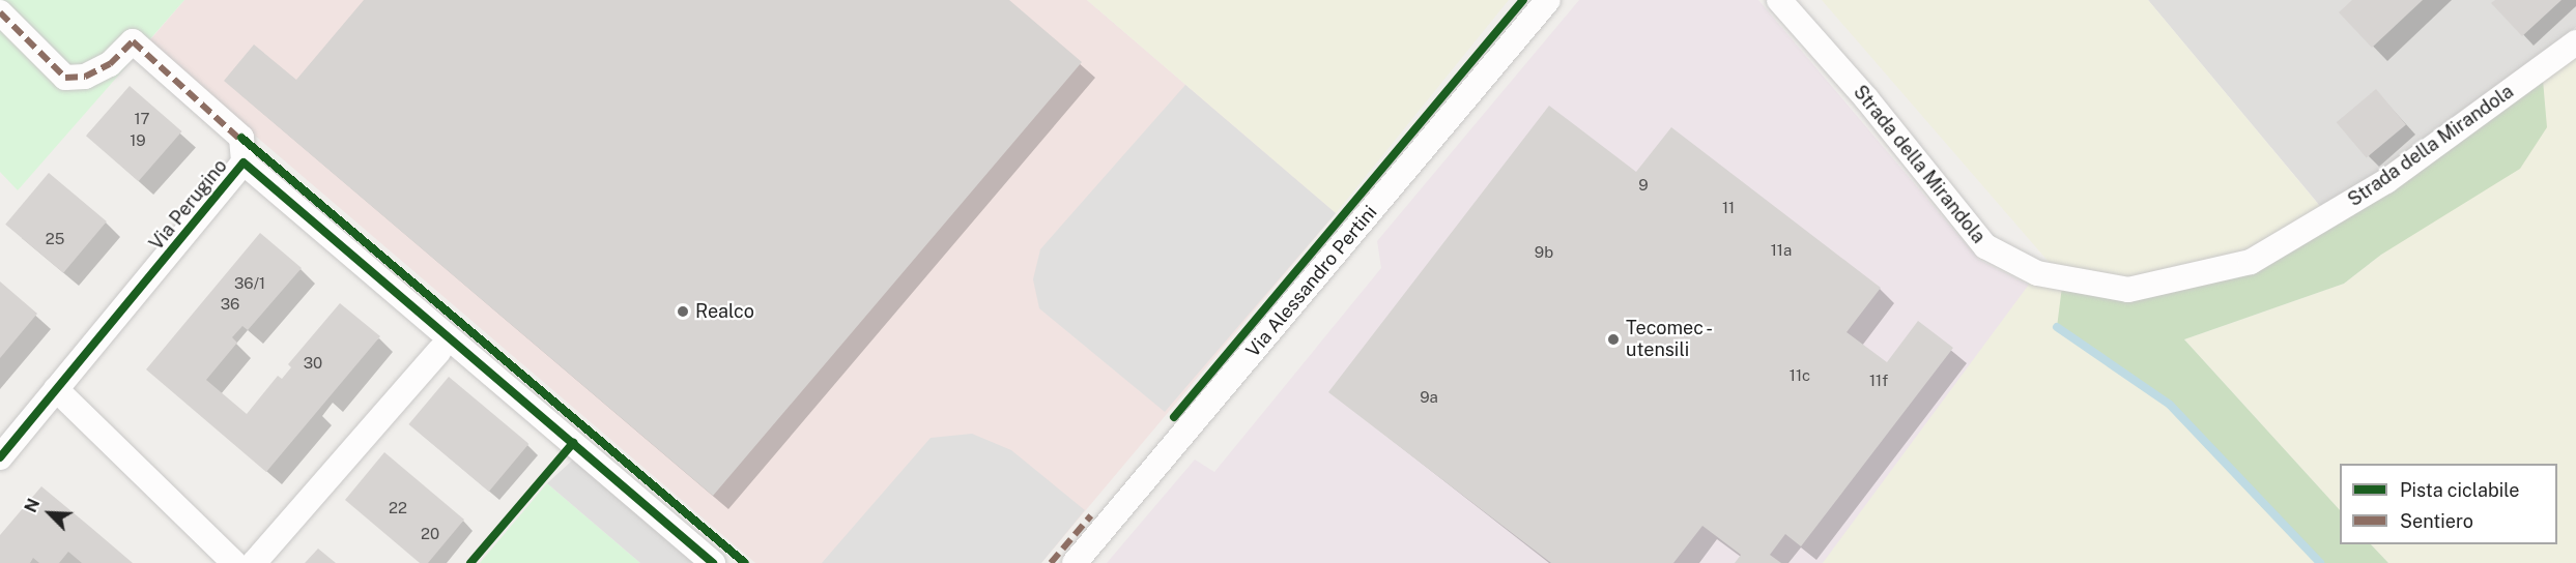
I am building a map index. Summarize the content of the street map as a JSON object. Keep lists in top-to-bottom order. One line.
{"streets":{"street":["Strada della Mirandola","Via Perugino","Via Alessandro Pertini"]},"places":["Realco","Tecomec - utensili"],"house_numbers":["17","19","9","11","25","11a","9b","36/1","36","30","11c","11f","9a","22","20"],"legend":["Pista ciclabile","Sentiero"],"north":"top left"}
